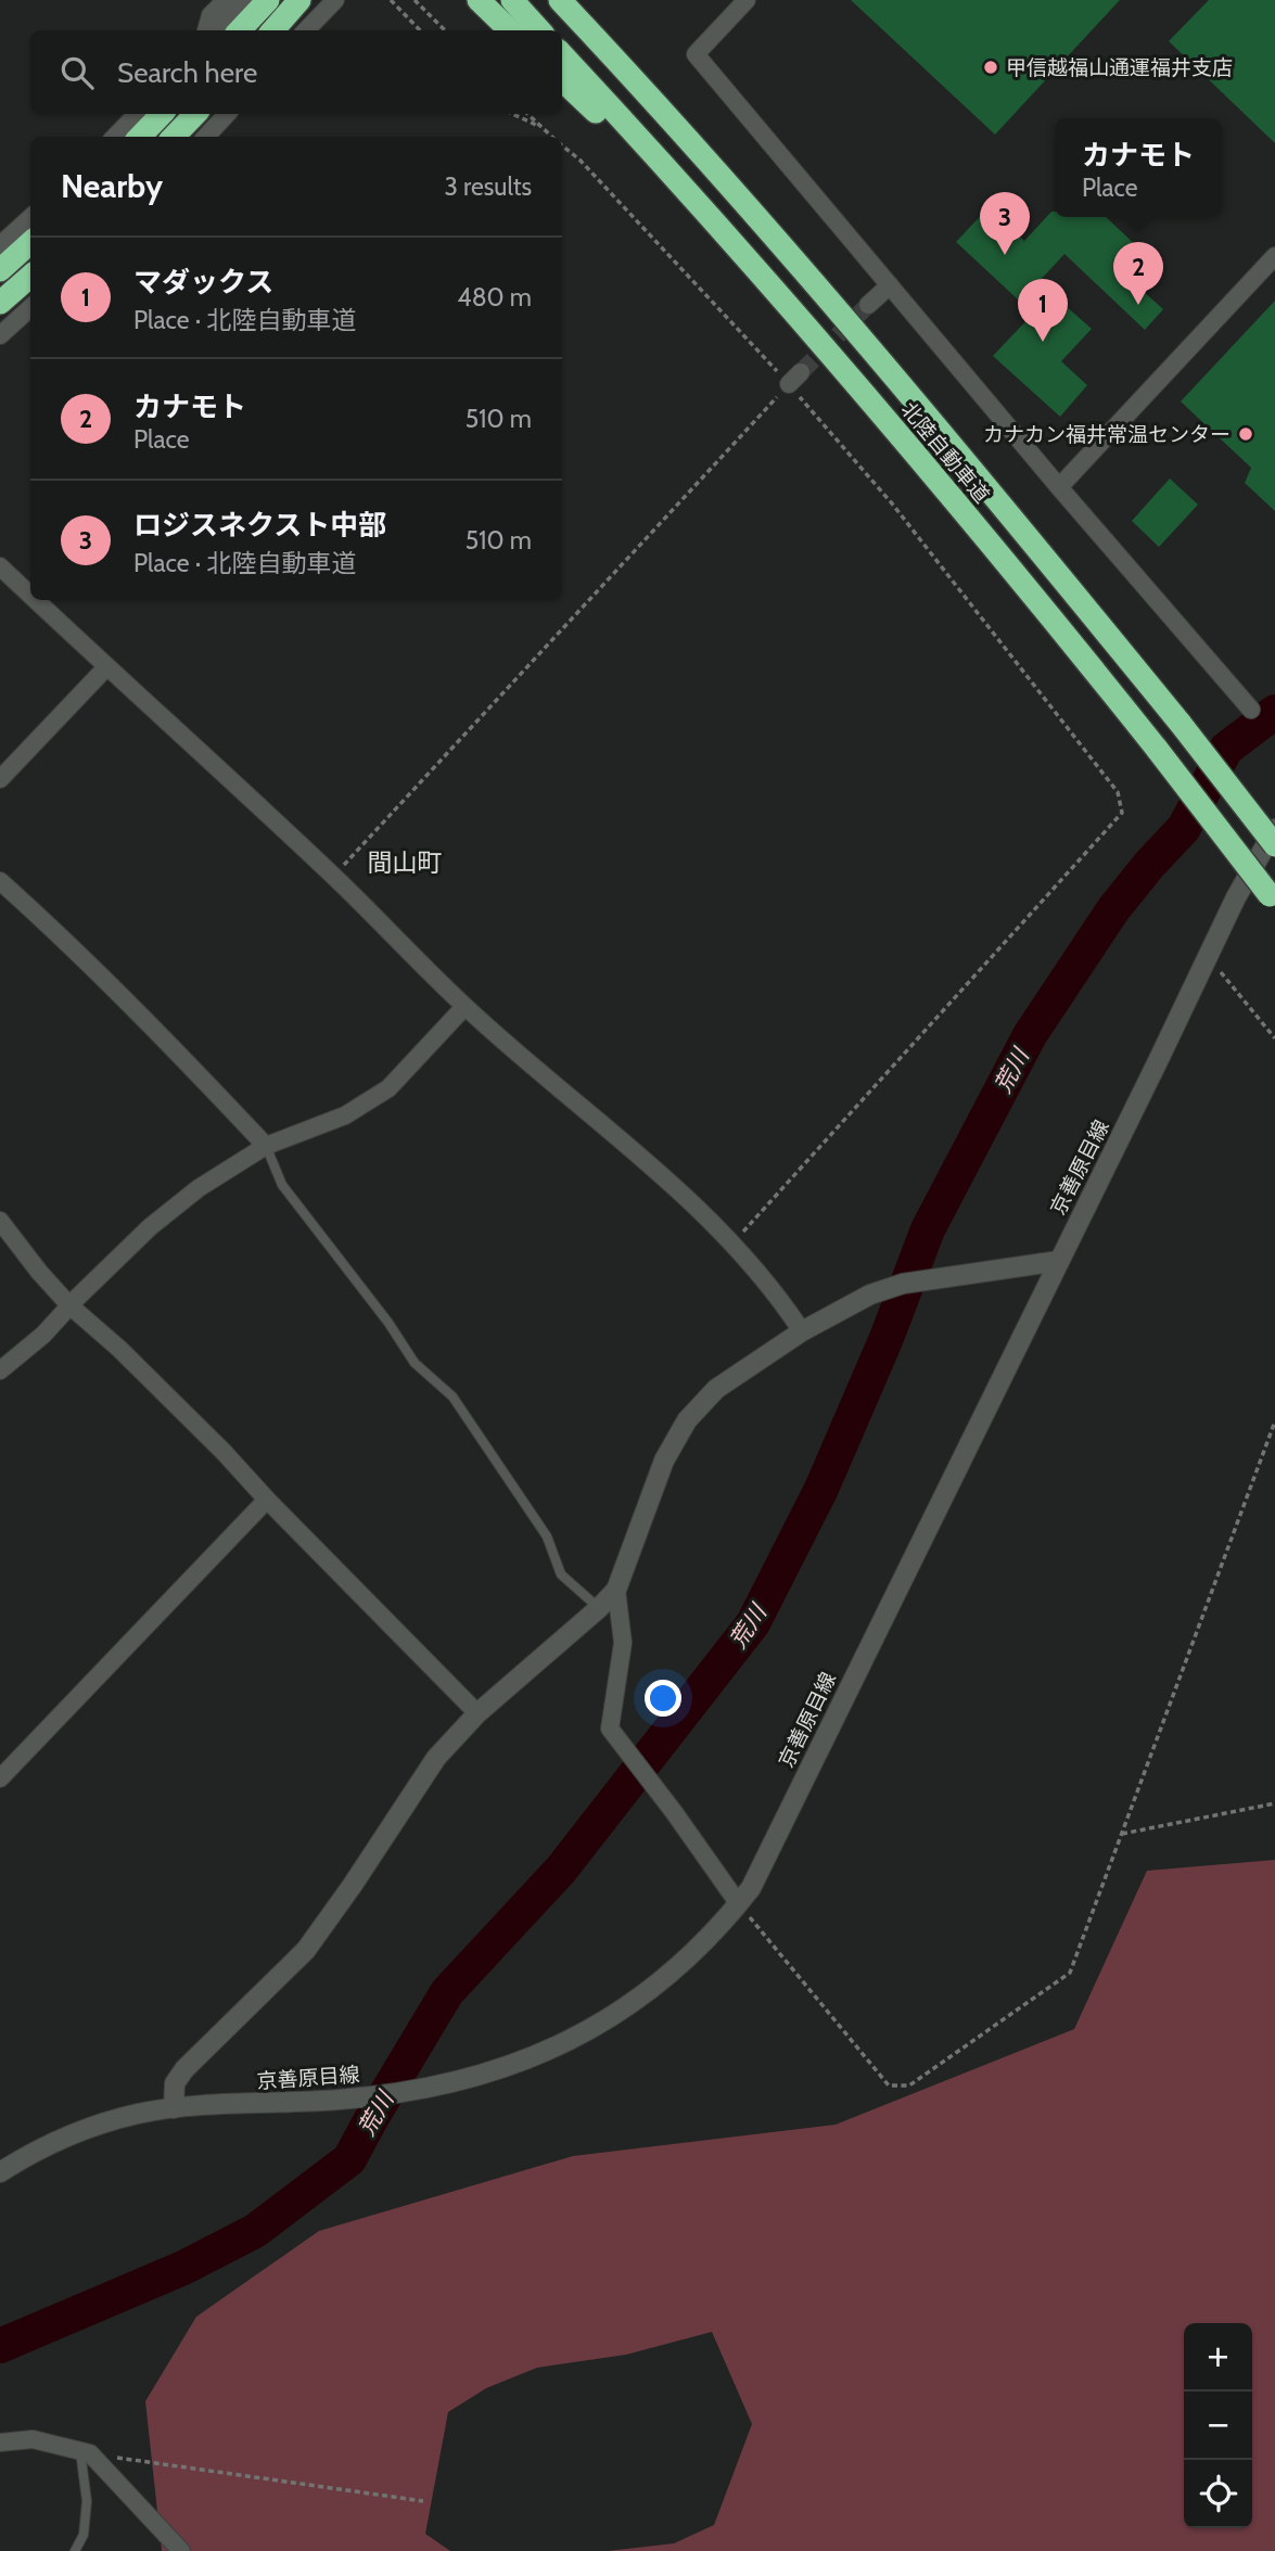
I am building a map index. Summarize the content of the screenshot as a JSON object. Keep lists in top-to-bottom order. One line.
{"streets":{"highway":["北陸自動車道"],"main road":["京善原目線"]},"districts":["間山町"],"water":["荒川"],"places":["甲信越福山通運福井支店","カナカン福井常温センター"],"page":{"search":"Search here","popup":["カナモト","Place"],"heading":["Nearby","3 results"],"pins":["3","2","1"],"list":[{"mark":"1","name":"マダックス","note":"Place · 北陸自動車道","value":"480 m"},{"mark":"2","name":"カナモト","note":"Place","value":"510 m"},{"mark":"3","name":"ロジスネクスト中部","note":"Place · 北陸自動車道","value":"510 m"}],"map_buttons":["+","−"]}}
